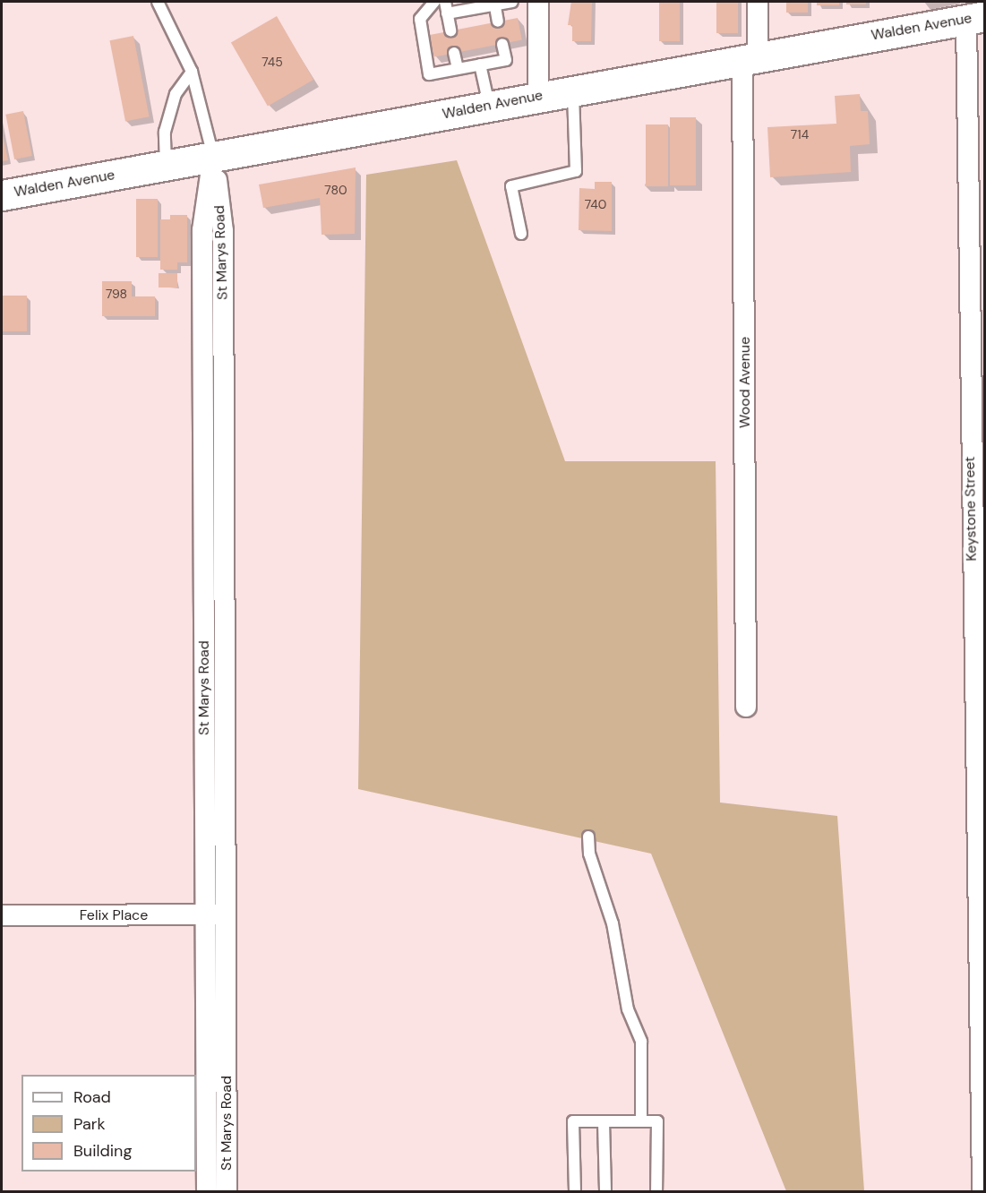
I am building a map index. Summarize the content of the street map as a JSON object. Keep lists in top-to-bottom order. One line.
{"streets":{"main road":["Walden Avenue"],"street":["St Marys Road","Wood Avenue","Keystone Street","Felix Place"]},"crossings":[["Walden Avenue","St Marys Road"],["Walden Avenue","Wood Avenue"],["Walden Avenue","Keystone Street"],["St Marys Road","Felix Place"]],"house_numbers":["745","714","780","740","798"],"legend":["Road","Park","Building"]}
